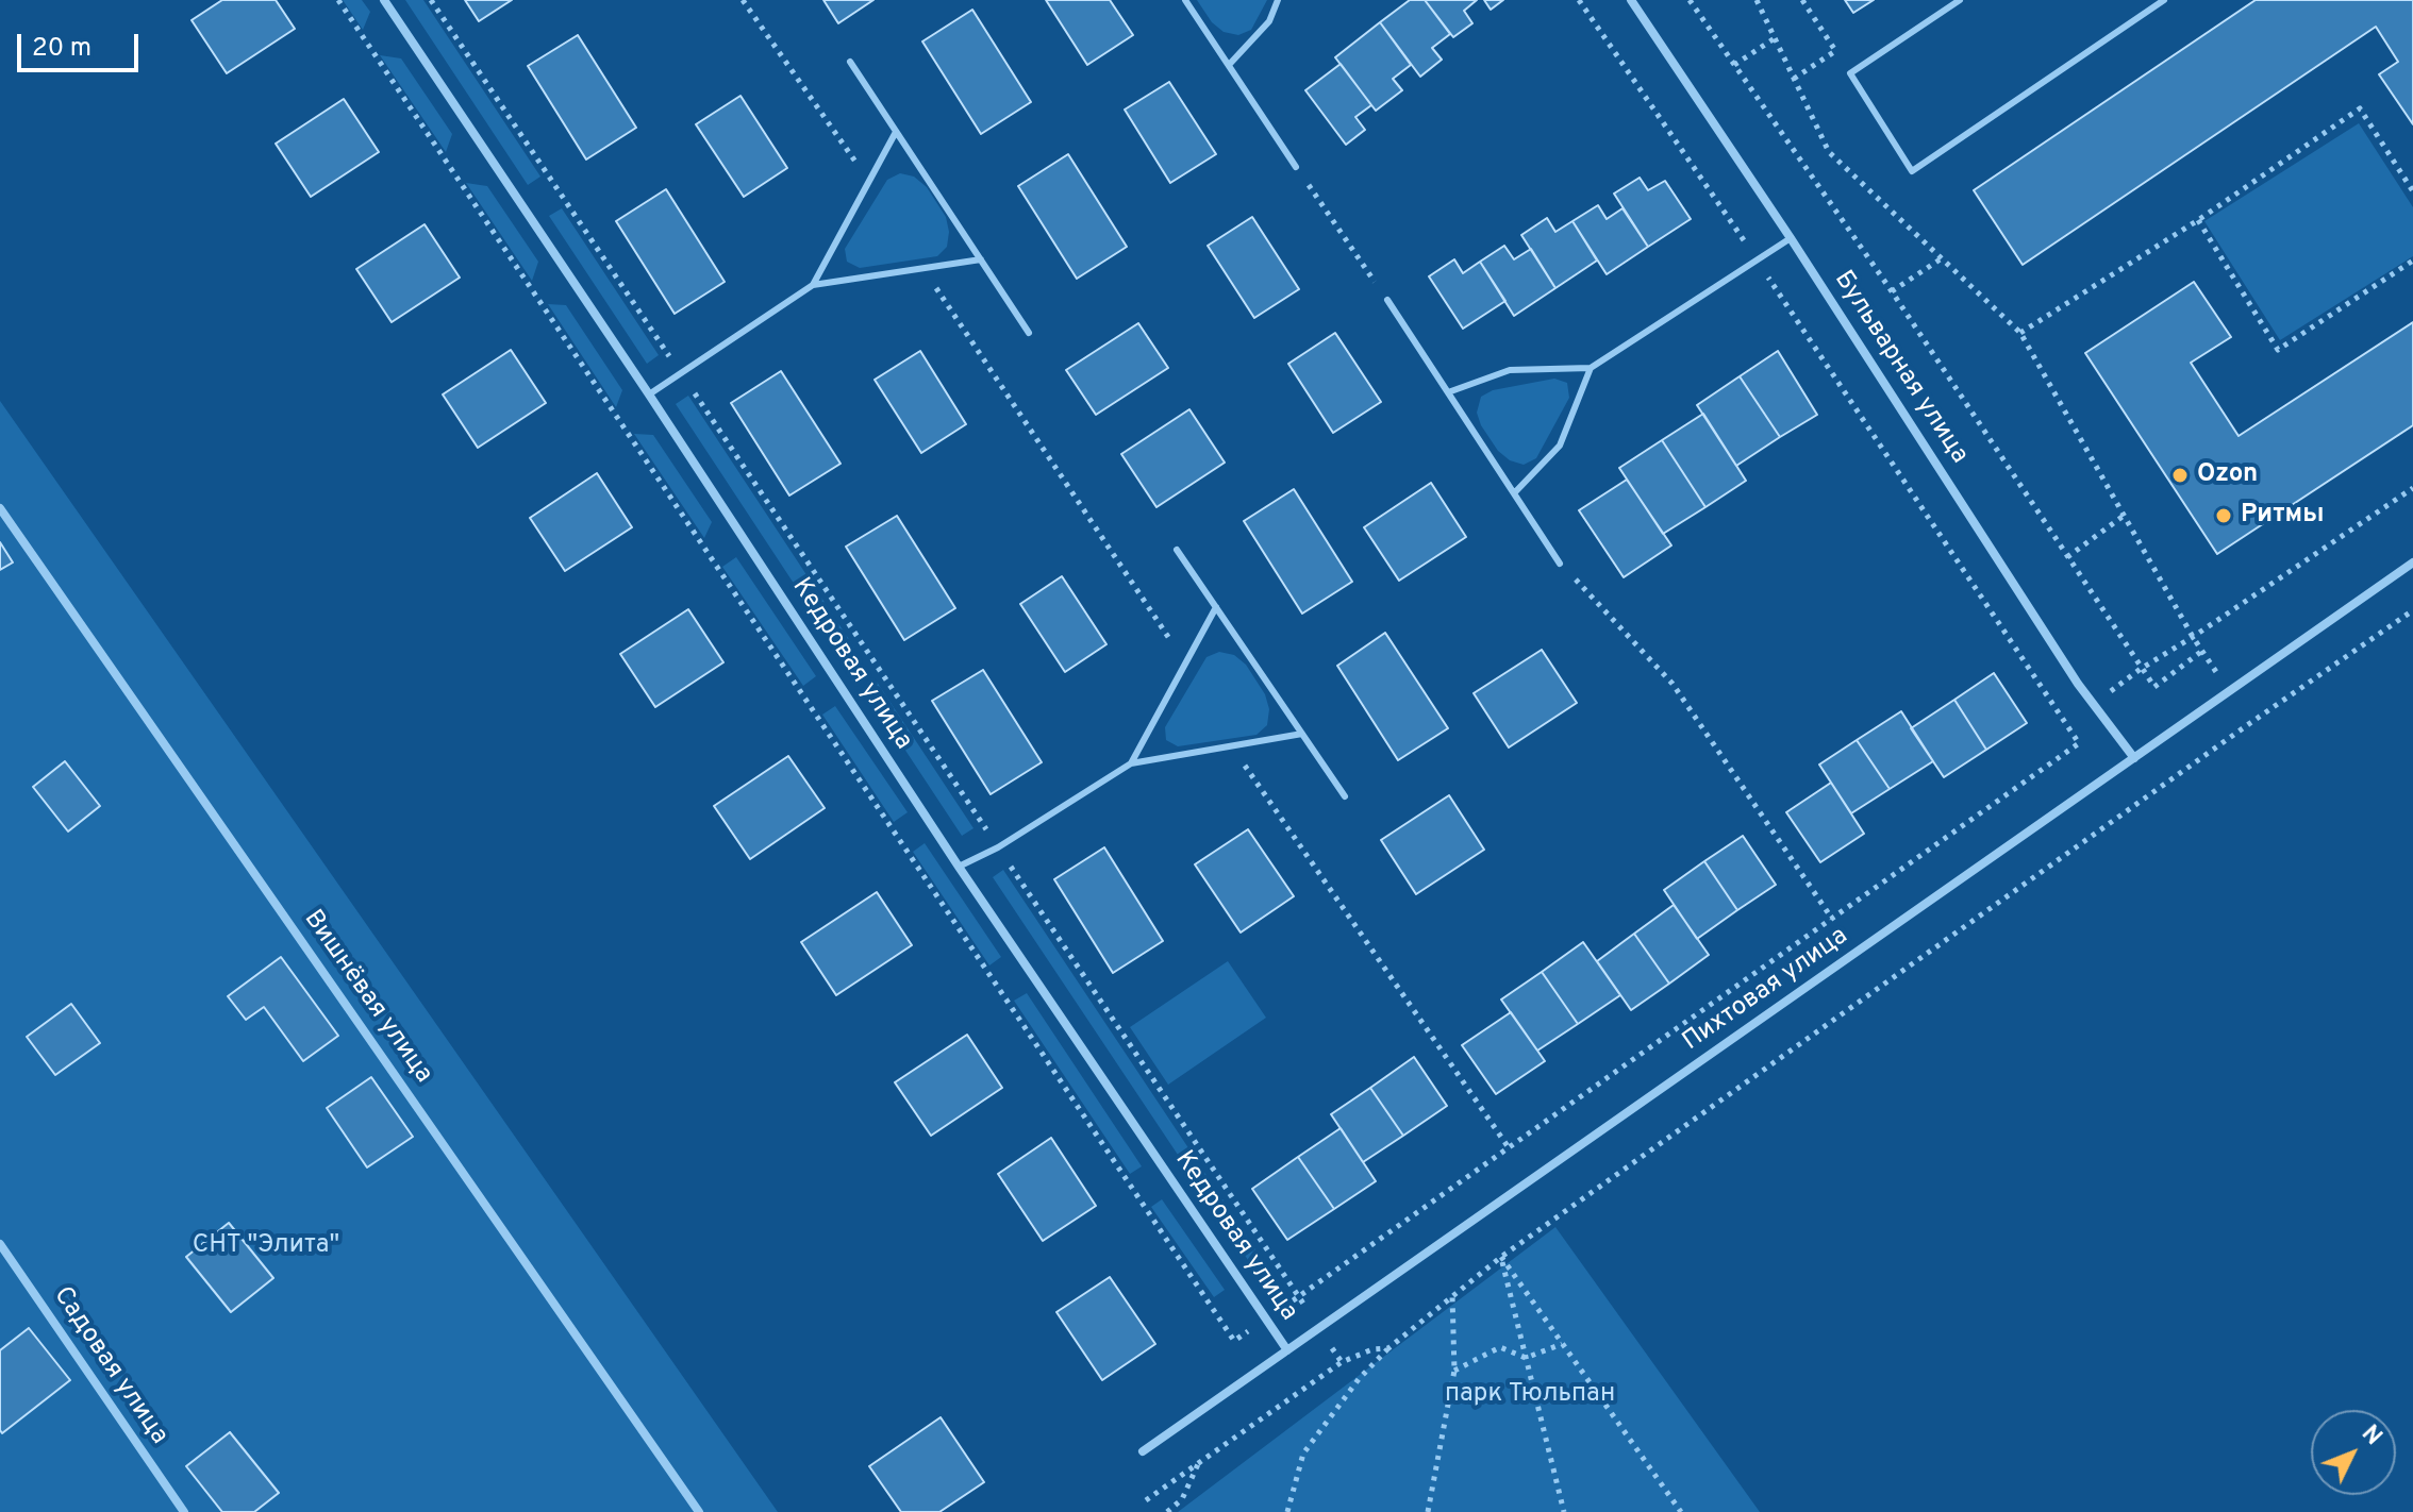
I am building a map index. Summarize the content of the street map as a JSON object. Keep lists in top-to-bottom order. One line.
{"streets":{"street":["Бульварная улица","Кедровая улица","Пихтовая улица","Вишнёвая улица","Садовая улица"]},"crossings":[["Бульварная улица","Пихтовая улица"],["Кедровая улица","Пихтовая улица"]],"parks":["СНТ \"Элита\"","парк Тюльпан"],"places":["Ozon","Ритмы"],"scale_bar":"20 m","north":"top right"}
